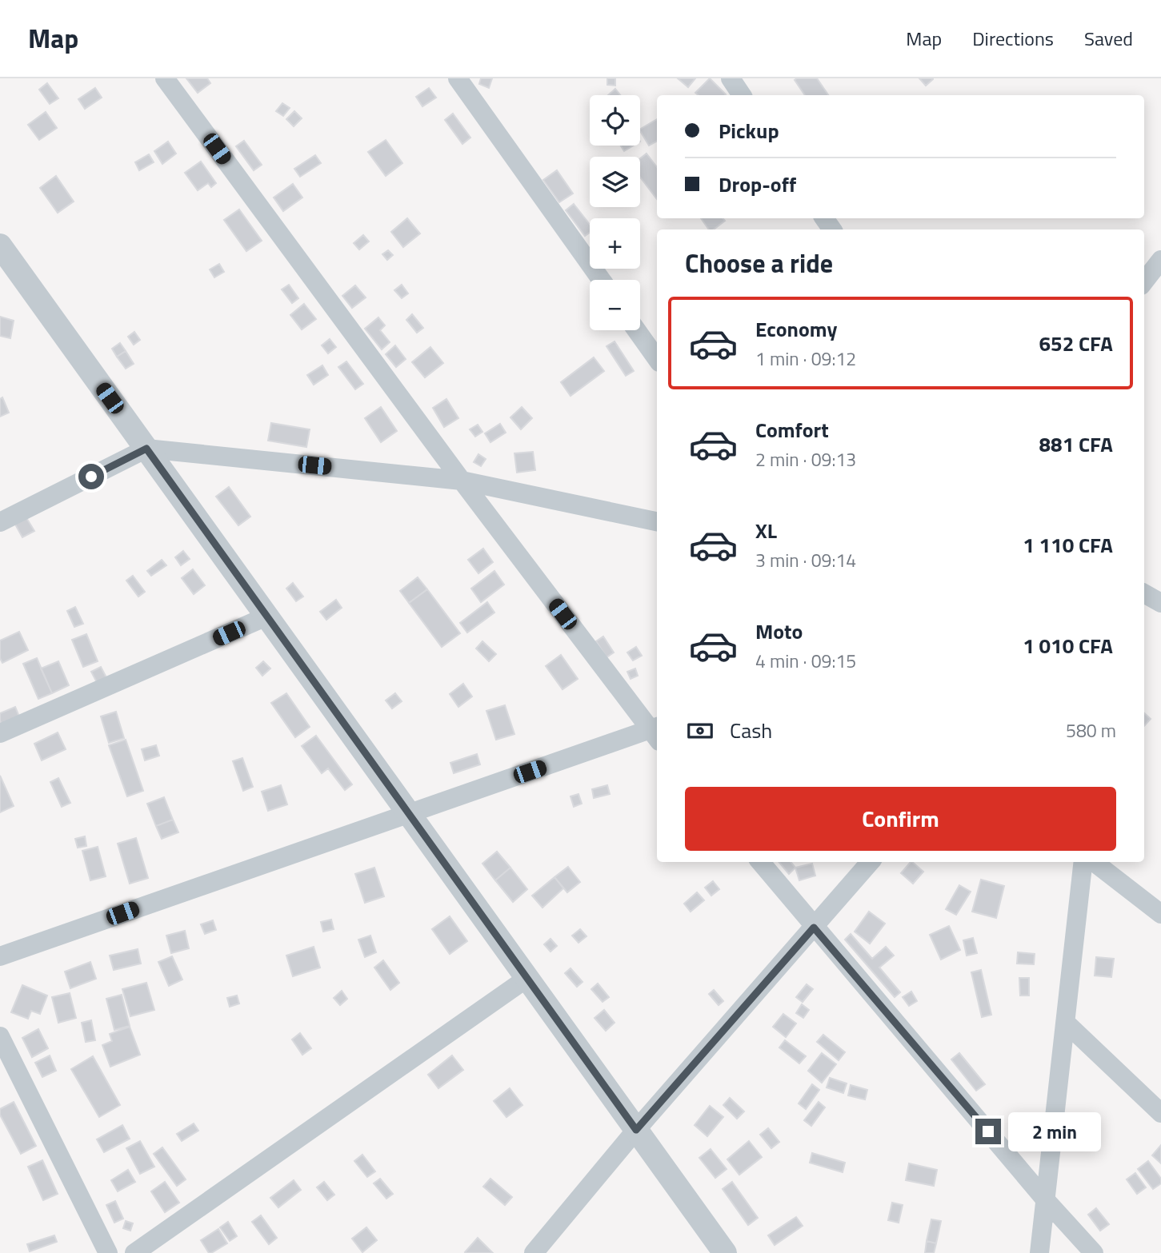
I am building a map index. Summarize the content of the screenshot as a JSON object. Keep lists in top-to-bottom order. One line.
{"page":{"header":"Map","nav":["Map","Directions","Saved"],"map_buttons":["+","−"],"banner":["Pickup","Drop-off"],"heading":"Choose a ride","list":[{"name":"Economy","note":"1 min · 09:12","value":"652 CFA"},{"name":"Comfort","note":"2 min · 09:13","value":"881 CFA"},{"name":"XL","note":"3 min · 09:14","value":"1 110 CFA"},{"name":"Moto","note":"4 min · 09:15","value":"1 010 CFA"}],"pay":["Cash","580 m"],"buttons":"Confirm","bubble":"2 min"}}
